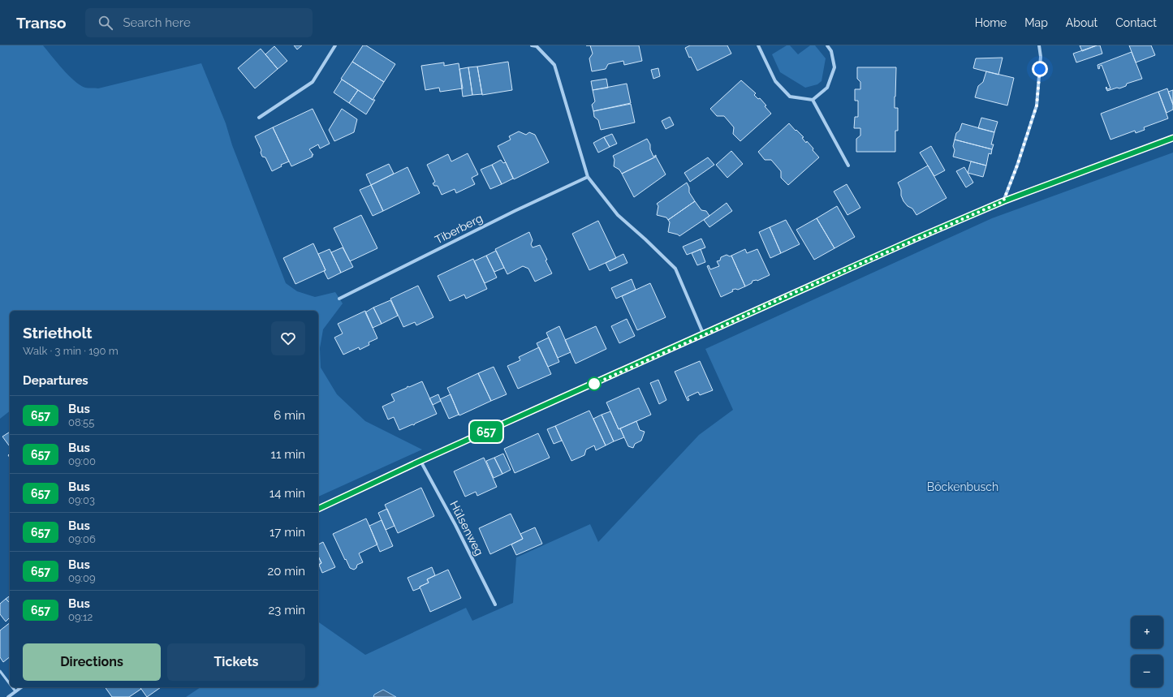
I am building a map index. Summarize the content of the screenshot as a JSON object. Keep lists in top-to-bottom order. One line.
{"streets":{"street":["Tiberberg","Hülsenweg"]},"parks":["Böckenbusch"],"lines":["bus line 657"],"page":{"header":"Transo","search":"Search here","nav":["Home","Map","About","Contact"],"on_map":"657","heading":[["Strietholt","Walk · 3 min · 190 m"],"Departures"],"list":[{"mark":"657","name":"Bus","note":"08:55","value":"6 min"},{"mark":"657","name":"Bus","note":"09:00","value":"11 min"},{"mark":"657","name":"Bus","note":"09:03","value":"14 min"},{"mark":"657","name":"Bus","note":"09:06","value":"17 min"},{"mark":"657","name":"Bus","note":"09:09","value":"20 min"},{"mark":"657","name":"Bus","note":"09:12","value":"23 min"}],"map_buttons":["+","−"],"buttons":["Directions","Tickets"]}}
